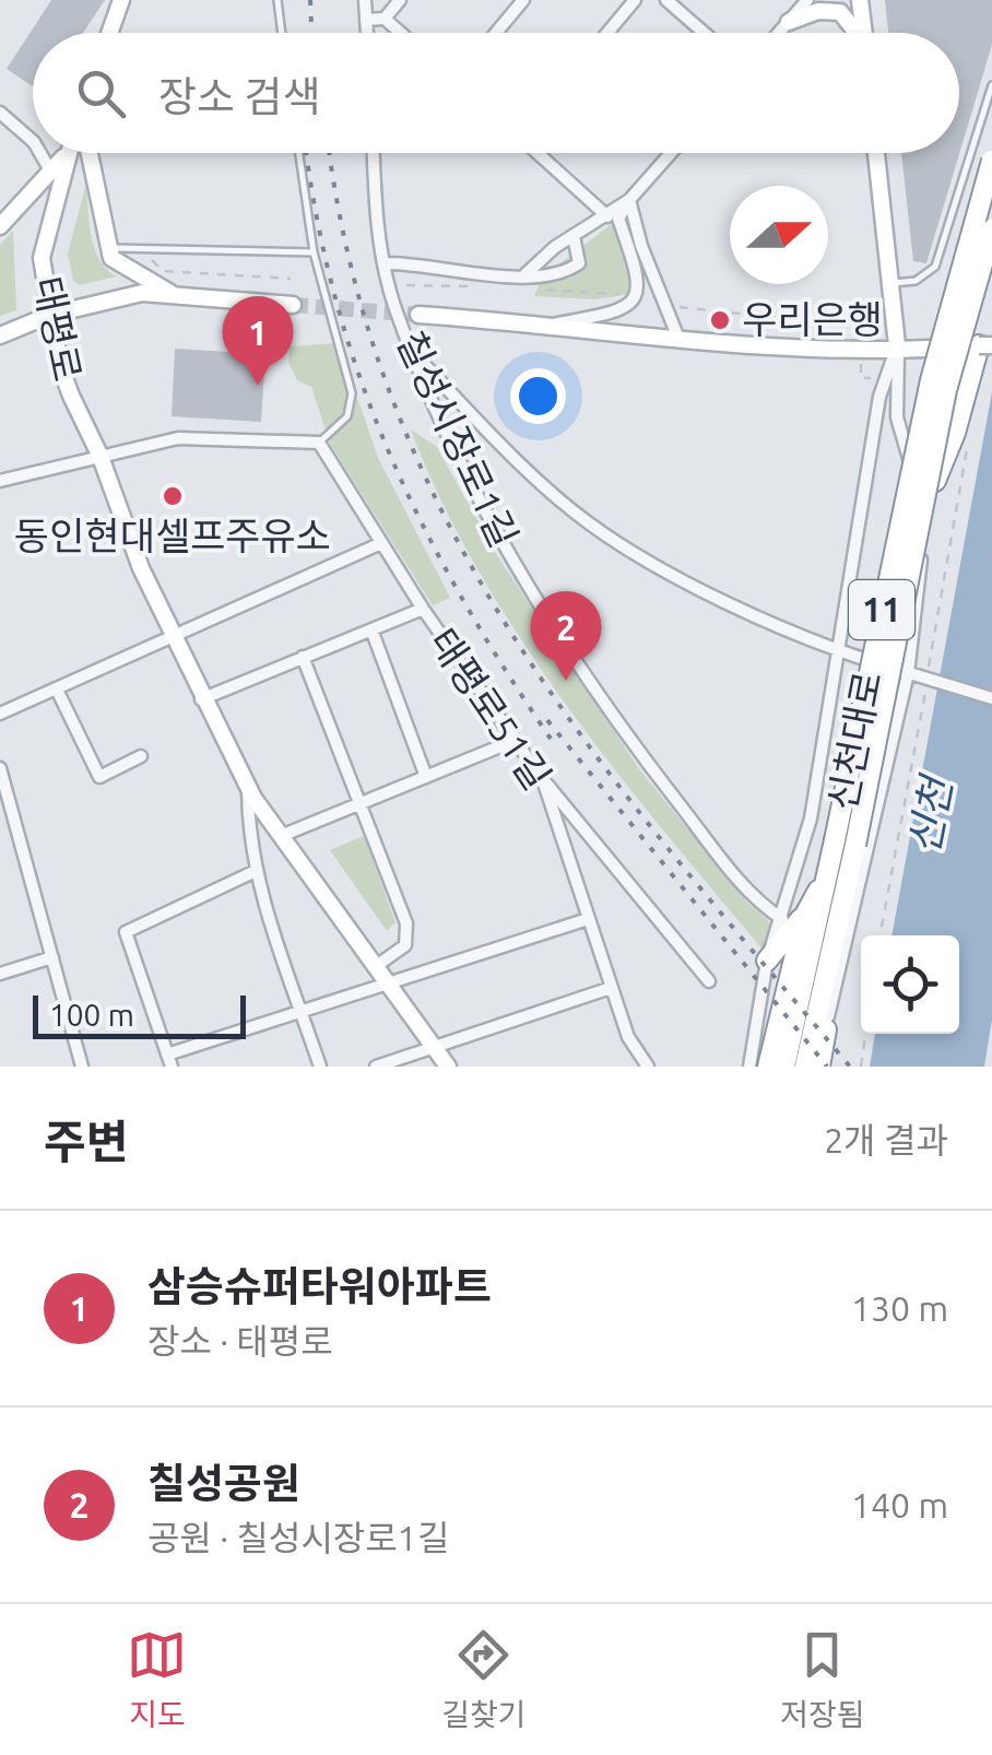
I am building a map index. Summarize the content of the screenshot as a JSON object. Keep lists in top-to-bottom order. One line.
{"streets":{"highway":["11","신천대로"],"main road":["태평로"],"street":["칠성시장로1길","태평로51길"]},"water":["신천"],"places":["우리은행","동인현대셀프주유소"],"scale_bar":"100 m","north":"right","page":{"search":"장소 검색","pins":["1","2"],"scale":"100 m","heading":["주변","2개 결과"],"list":[{"mark":"1","name":"삼승슈퍼타워아파트","note":"장소 · 태평로","value":"130 m"},{"mark":"2","name":"칠성공원","note":"공원 · 칠성시장로1길","value":"140 m"}],"nav":["지도","길찾기","저장됨"]}}
